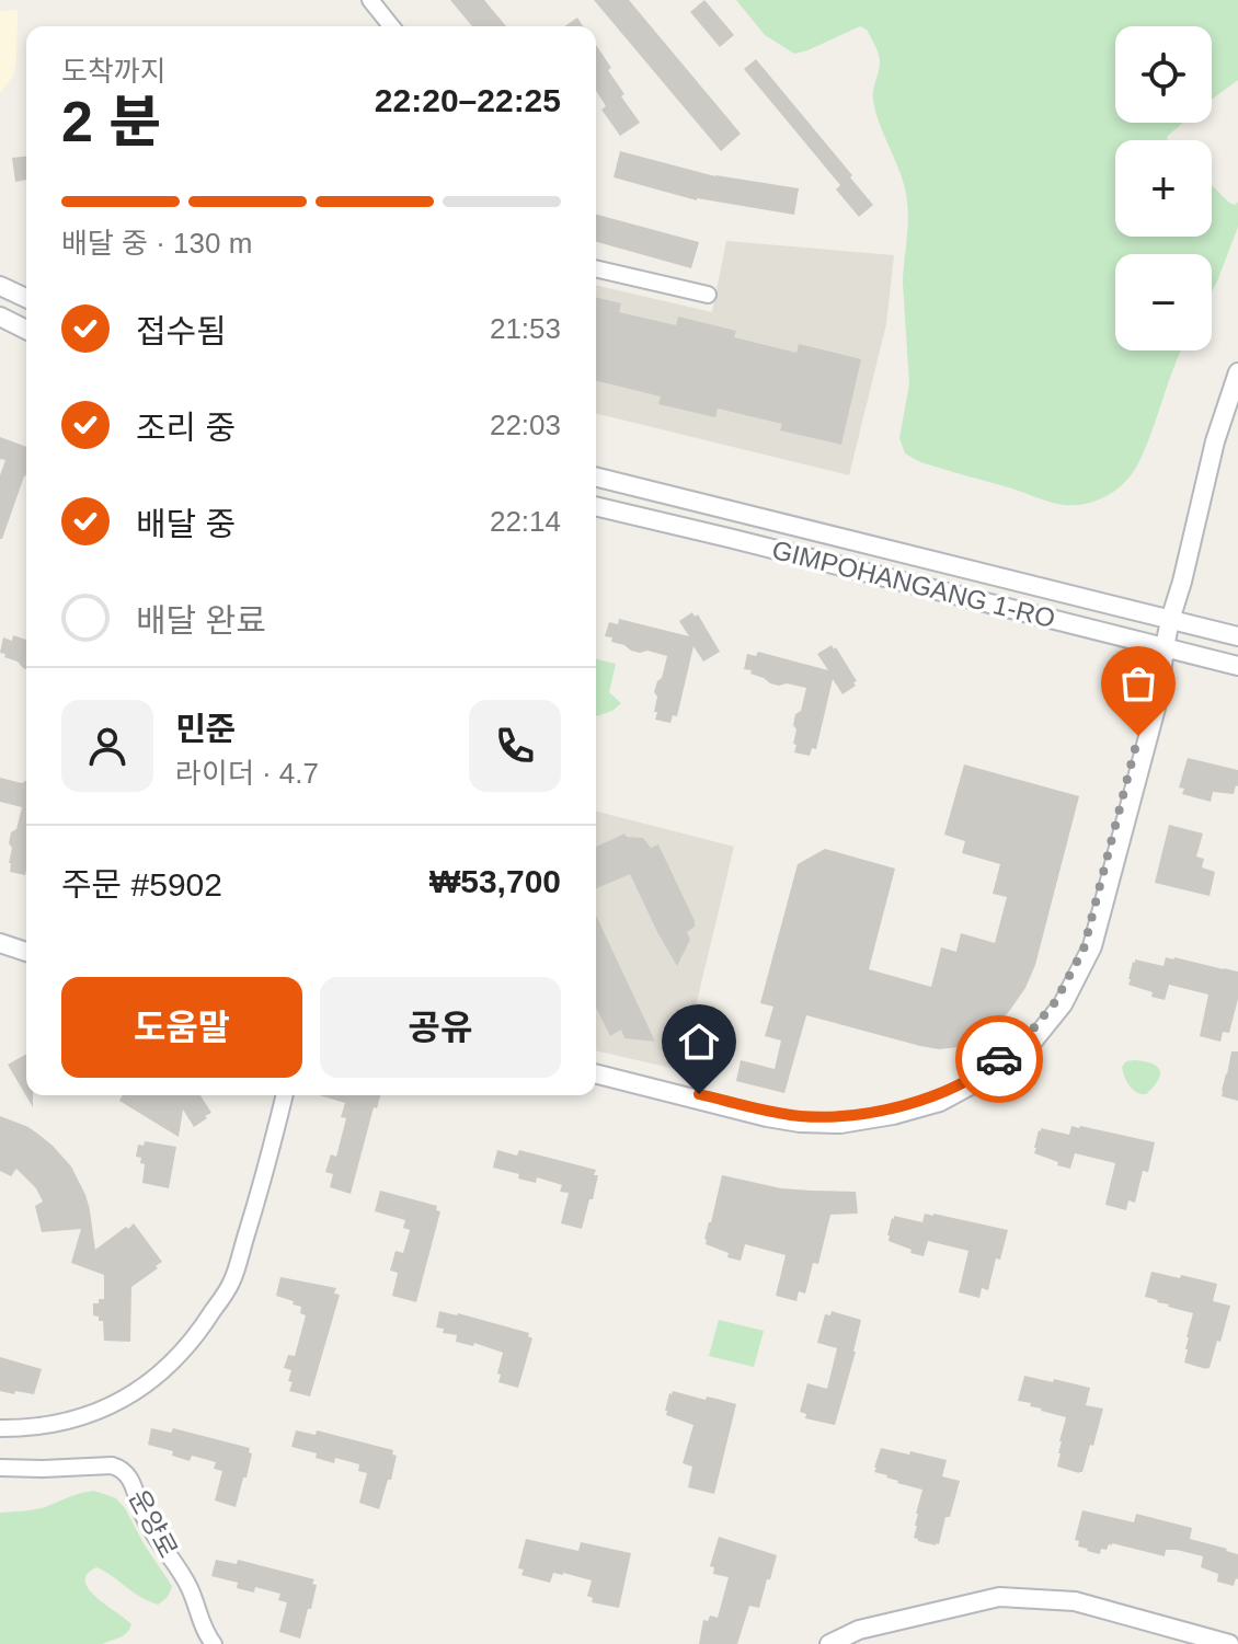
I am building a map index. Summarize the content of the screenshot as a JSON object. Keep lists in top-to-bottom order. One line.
{"streets":{"street":["GIMPOHANGANG 1-RO","운양로"]},"page":{"map_buttons":["+","−"],"heading":["2 분","도착까지","22:20–22:25"],"panel":["민준","라이더 · 4.7","주문 #5902","₩53,700"],"bar":"배달 중 · 130 m","list":[["접수됨","21:53"],["조리 중","22:03"],["배달 중","22:14"],"배달 완료"],"buttons":["도움말","공유"]}}
